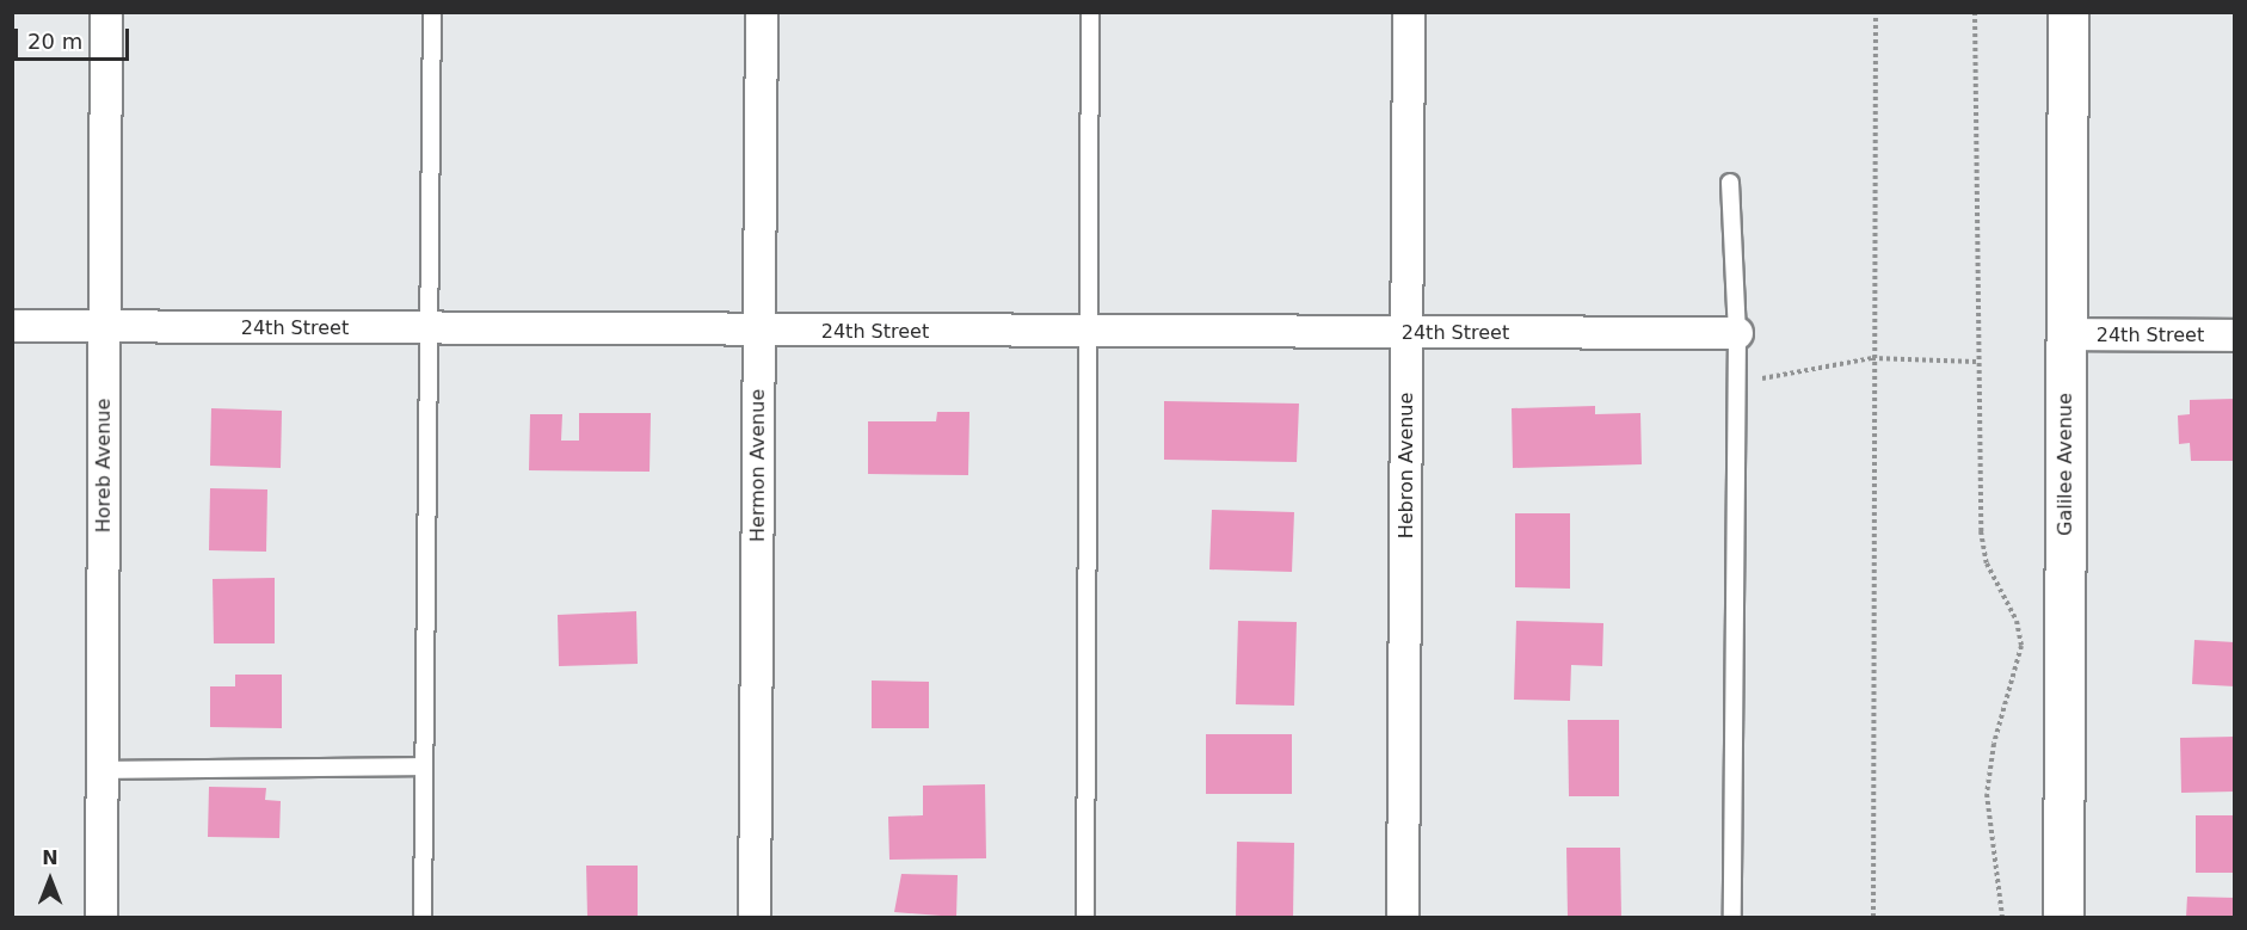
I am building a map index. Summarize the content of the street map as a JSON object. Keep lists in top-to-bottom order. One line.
{"streets":{"street":["24th Street","Galilee Avenue","Horeb Avenue","Hermon Avenue","Hebron Avenue"]},"crossings":[["24th Street","Galilee Avenue"],["24th Street","Horeb Avenue"],["24th Street","Hermon Avenue"],["24th Street","Hebron Avenue"]],"scale_bar":"20 m","north":"top"}
